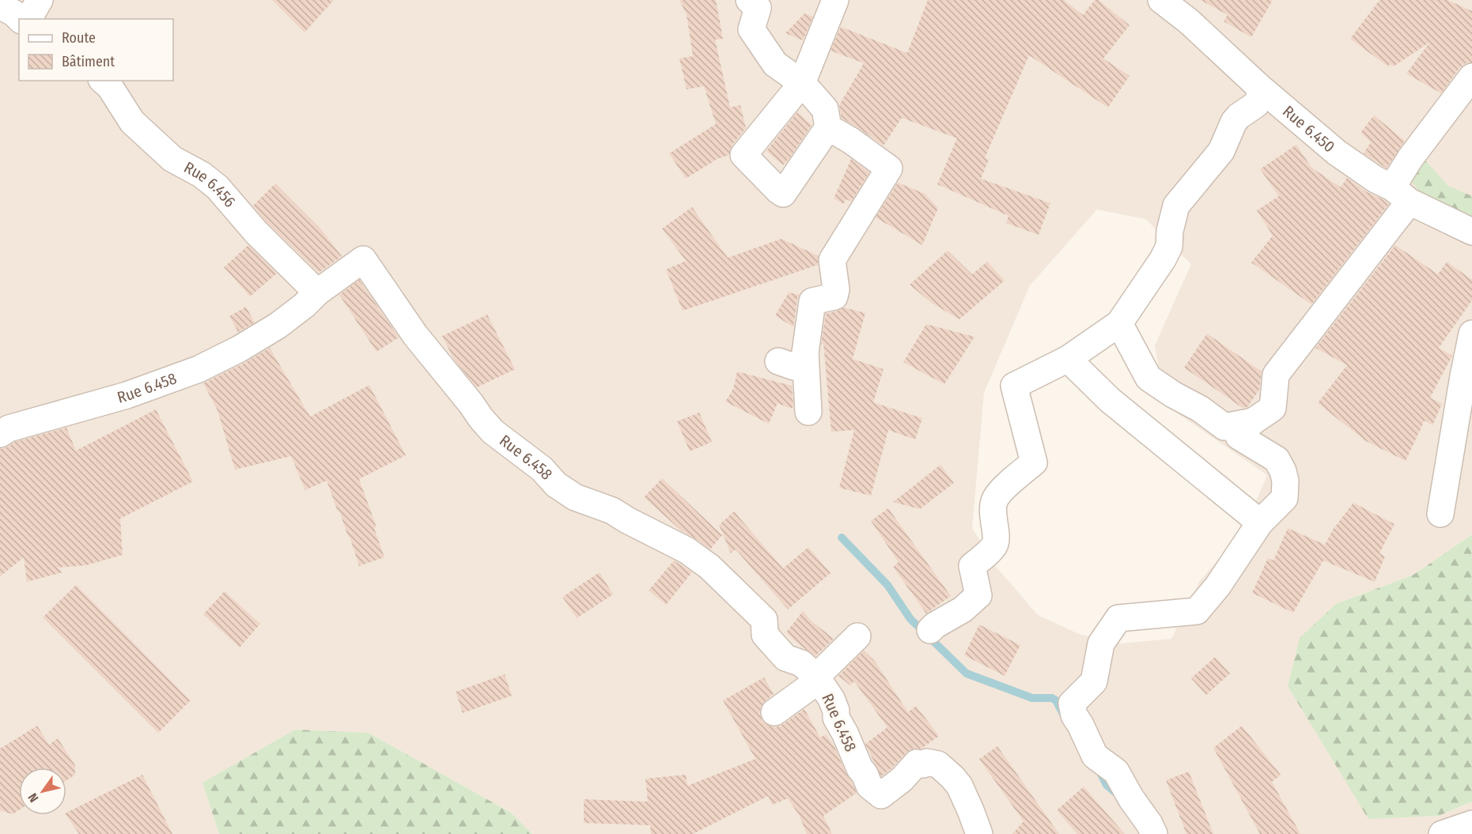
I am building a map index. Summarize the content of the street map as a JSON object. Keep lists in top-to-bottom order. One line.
{"streets":{"street":["Rue 6.450","Rue 6.456","Rue 6.458"]},"crossings":[["Rue 6.456","Rue 6.458"]],"legend":["Route","Bâtiment"],"north":"bottom left"}
